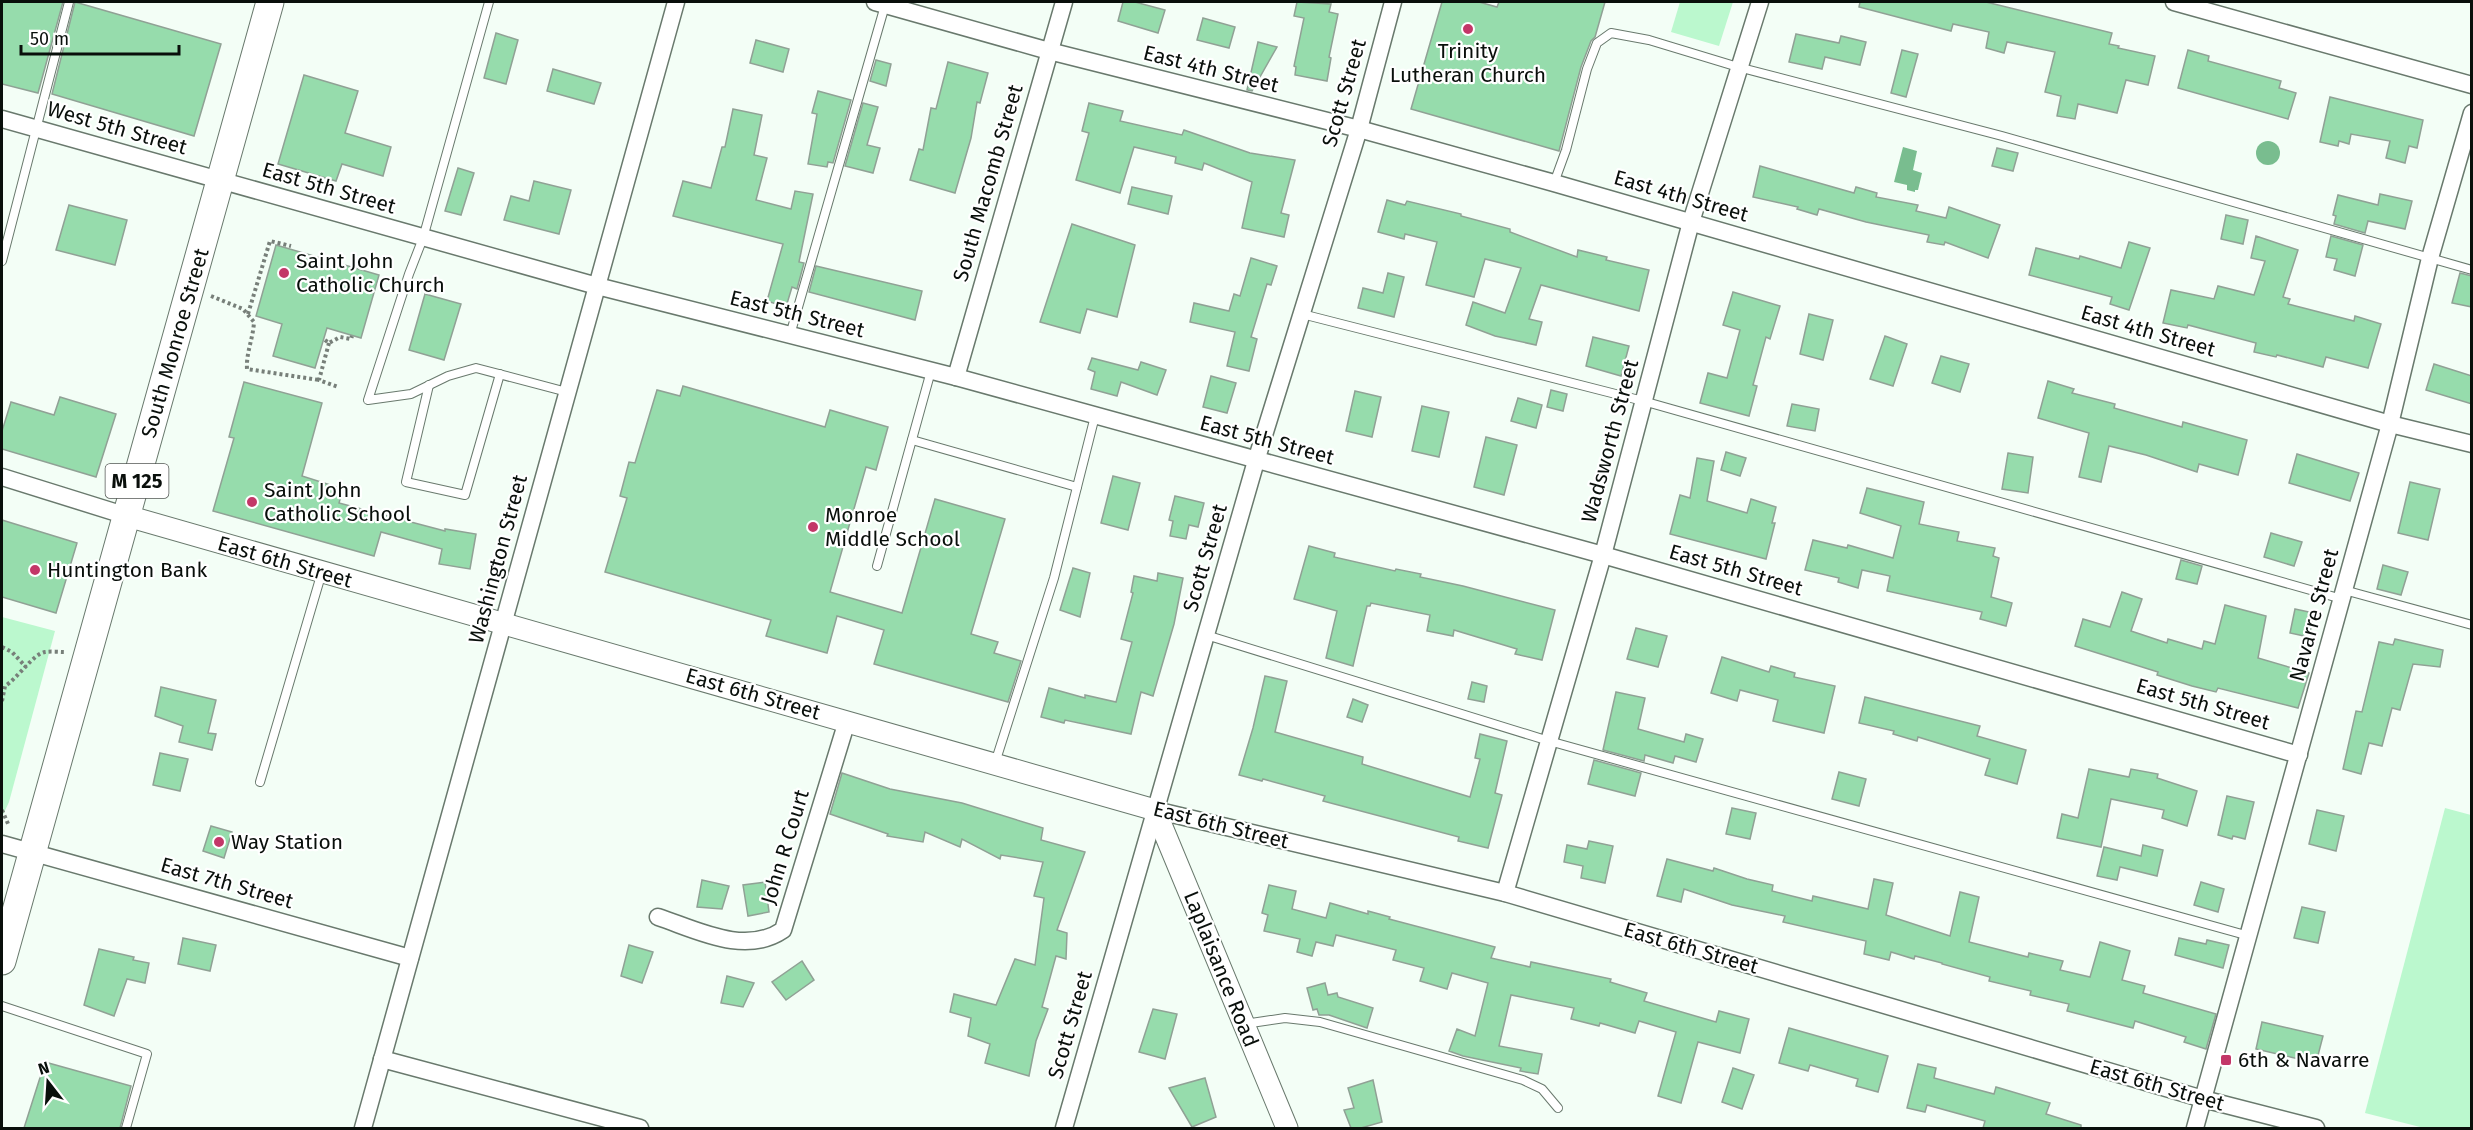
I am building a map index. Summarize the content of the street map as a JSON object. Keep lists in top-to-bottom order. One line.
{"streets":{"main road":["South Monroe Street","M 125"],"street":["East 4th Street","Scott Street","West 5th Street","South Macomb Street","East 5th Street","Wadsworth Street","Washington Street","East 6th Street","Navarre Street","John R Court","East 7th Street","Laplaisance Road"]},"crossings":[["East 4th Street","Scott Street"],["East 4th Street","South Macomb Street"],["East 4th Street","Wadsworth Street"],["East 4th Street","Navarre Street"],["Scott Street","East 5th Street"],["Scott Street","East 6th Street"],["Scott Street","Laplaisance Road"],["West 5th Street","East 5th Street"],["West 5th Street","South Monroe Street"],["South Macomb Street","East 5th Street"],["East 5th Street","South Monroe Street"],["East 5th Street","Wadsworth Street"],["East 5th Street","Washington Street"],["East 5th Street","Navarre Street"],["South Monroe Street","East 6th Street"],["South Monroe Street","East 7th Street"],["Wadsworth Street","East 6th Street"],["Washington Street","East 6th Street"],["Washington Street","East 7th Street"],["East 6th Street","Navarre Street"],["East 6th Street","John R Court"],["East 6th Street","Laplaisance Road"]],"places":{"other":["Trinity Lutheran Church","Saint John Catholic Church","Saint John Catholic School","Monroe Middle School","Huntington Bank","Way Station"],"transit":["6th & Navarre"]},"scale_bar":"50 m","north":"top"}
